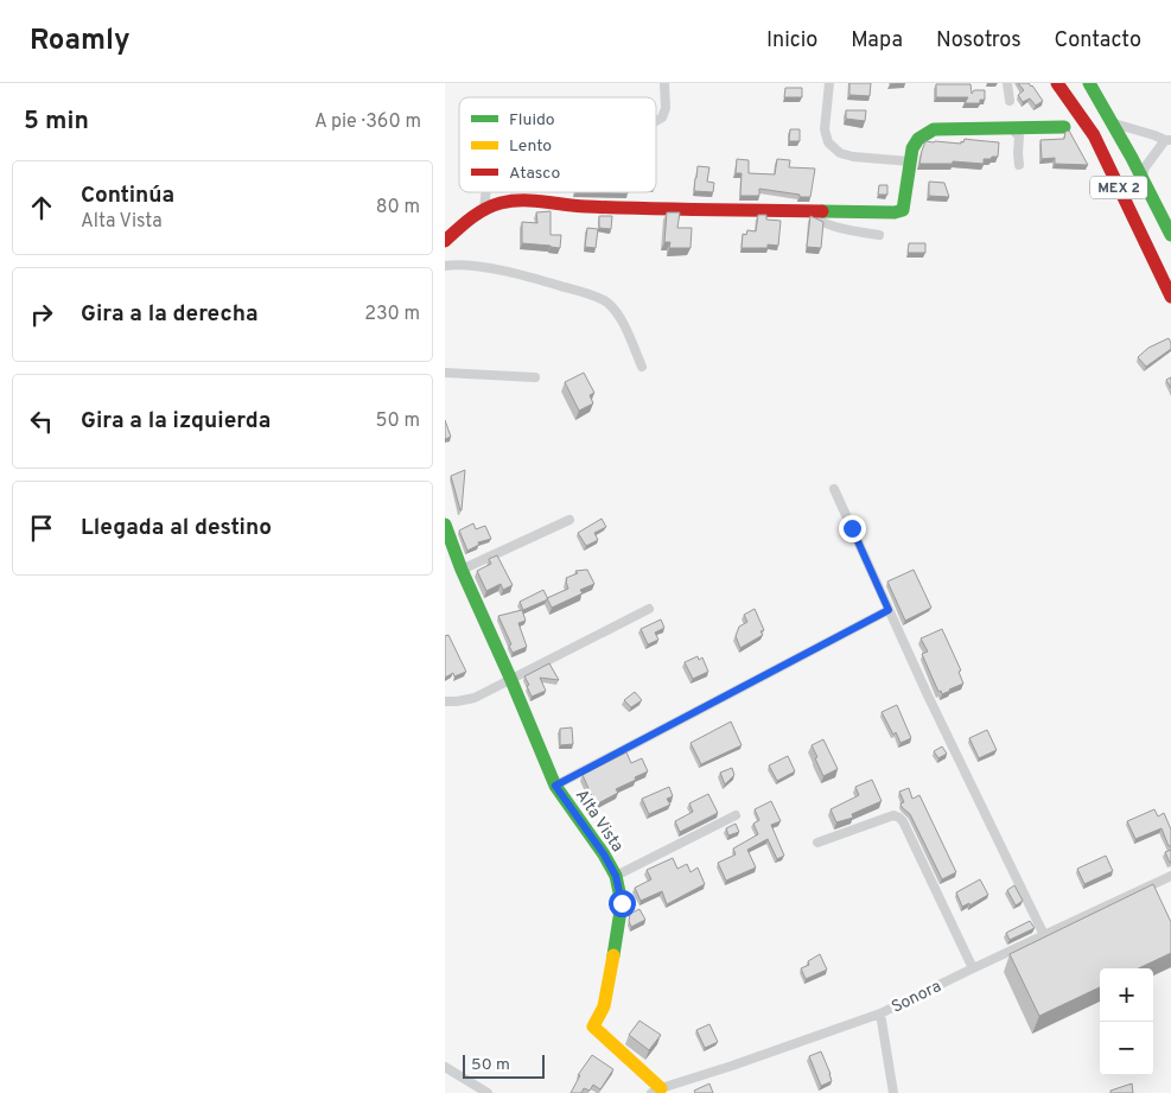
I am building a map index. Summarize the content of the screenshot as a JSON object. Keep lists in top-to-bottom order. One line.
{"streets":{"street":["MEX 2","Alta Vista","Sonora"]},"crossings":[["Alta Vista","Sonora"]],"legend":["Fluido","Lento","Atasco"],"scale_bar":"50 m","page":{"header":"Roamly","nav":["Inicio","Mapa","Nosotros","Contacto"],"heading":["5 min","A pie · 360 m"],"list":[["Continúa","Alta Vista","80 m"],["Gira a la derecha","230 m"],["Gira a la izquierda","50 m"],"Llegada al destino"],"map_buttons":["+","−"],"scale":"50 m"}}
